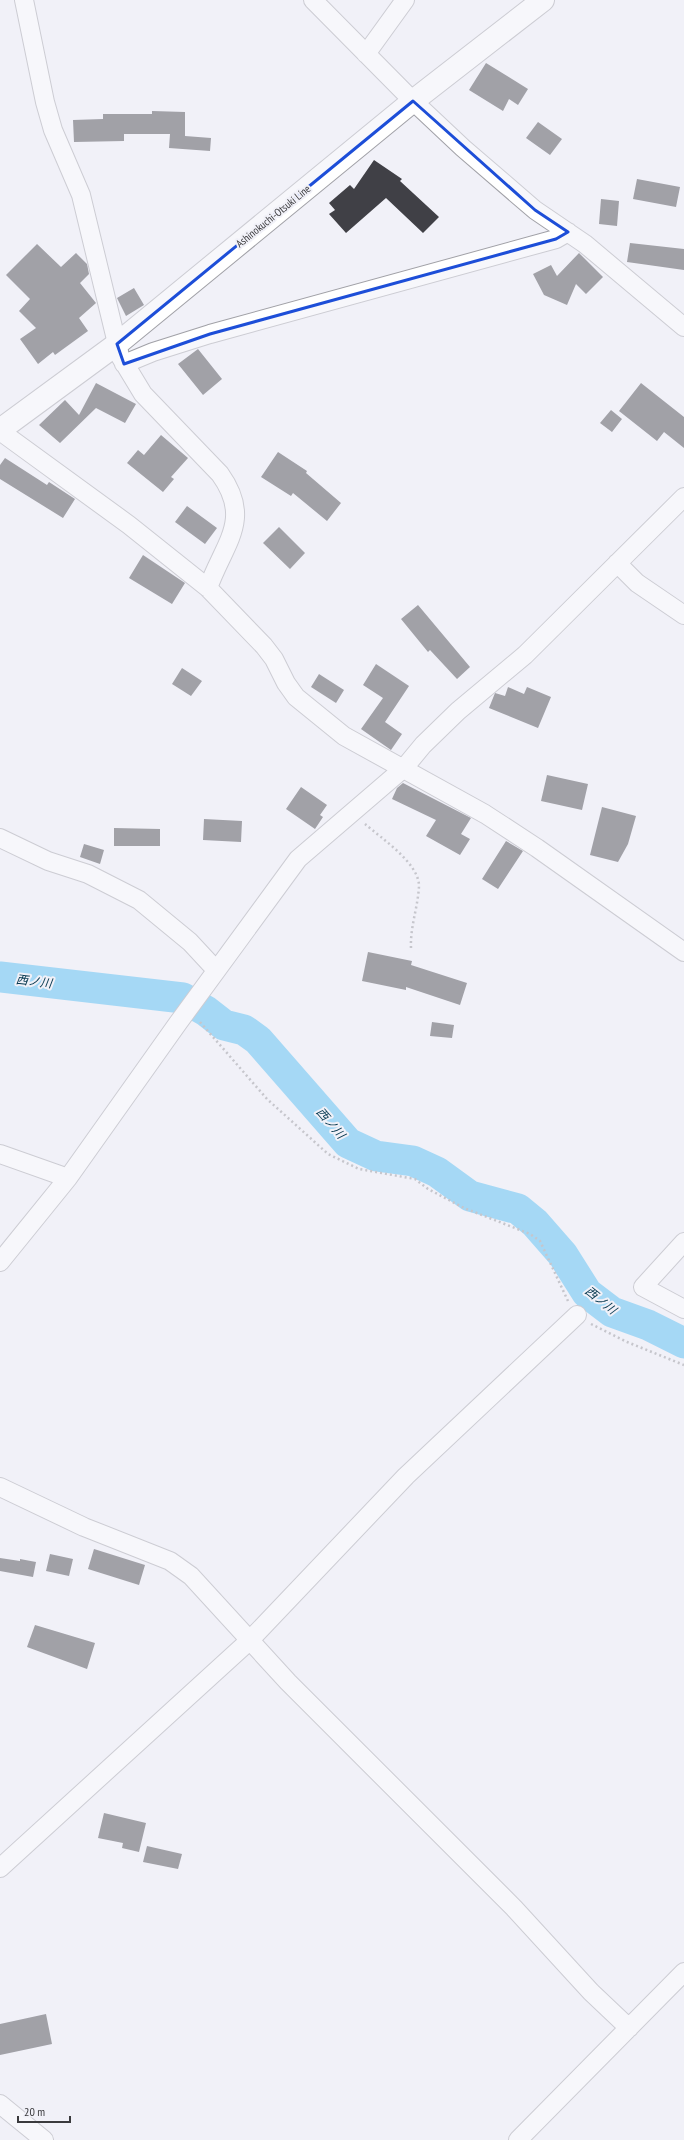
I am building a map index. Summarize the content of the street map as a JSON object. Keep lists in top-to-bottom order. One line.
{"streets":{"main road":["Ashinokuchi-Otsuki Line"]},"water":["西ノ川"],"scale_bar":"20 m"}
